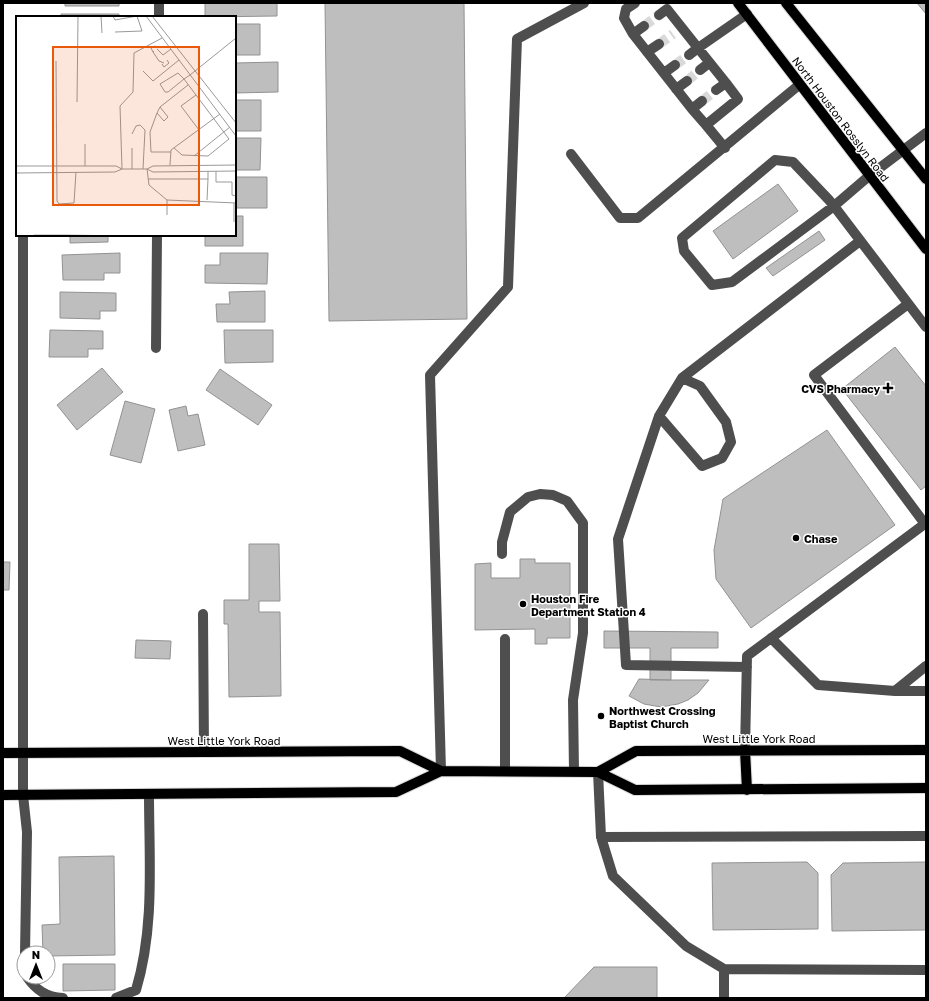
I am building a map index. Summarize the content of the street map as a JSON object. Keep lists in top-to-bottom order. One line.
{"streets":{"main road":["North Houston Rosslyn Road","West Little York Road"]},"places":{"health":["CVS Pharmacy"],"other":["Chase","Houston Fire Department Station 4","Northwest Crossing Baptist Church"]},"north":"top"}
